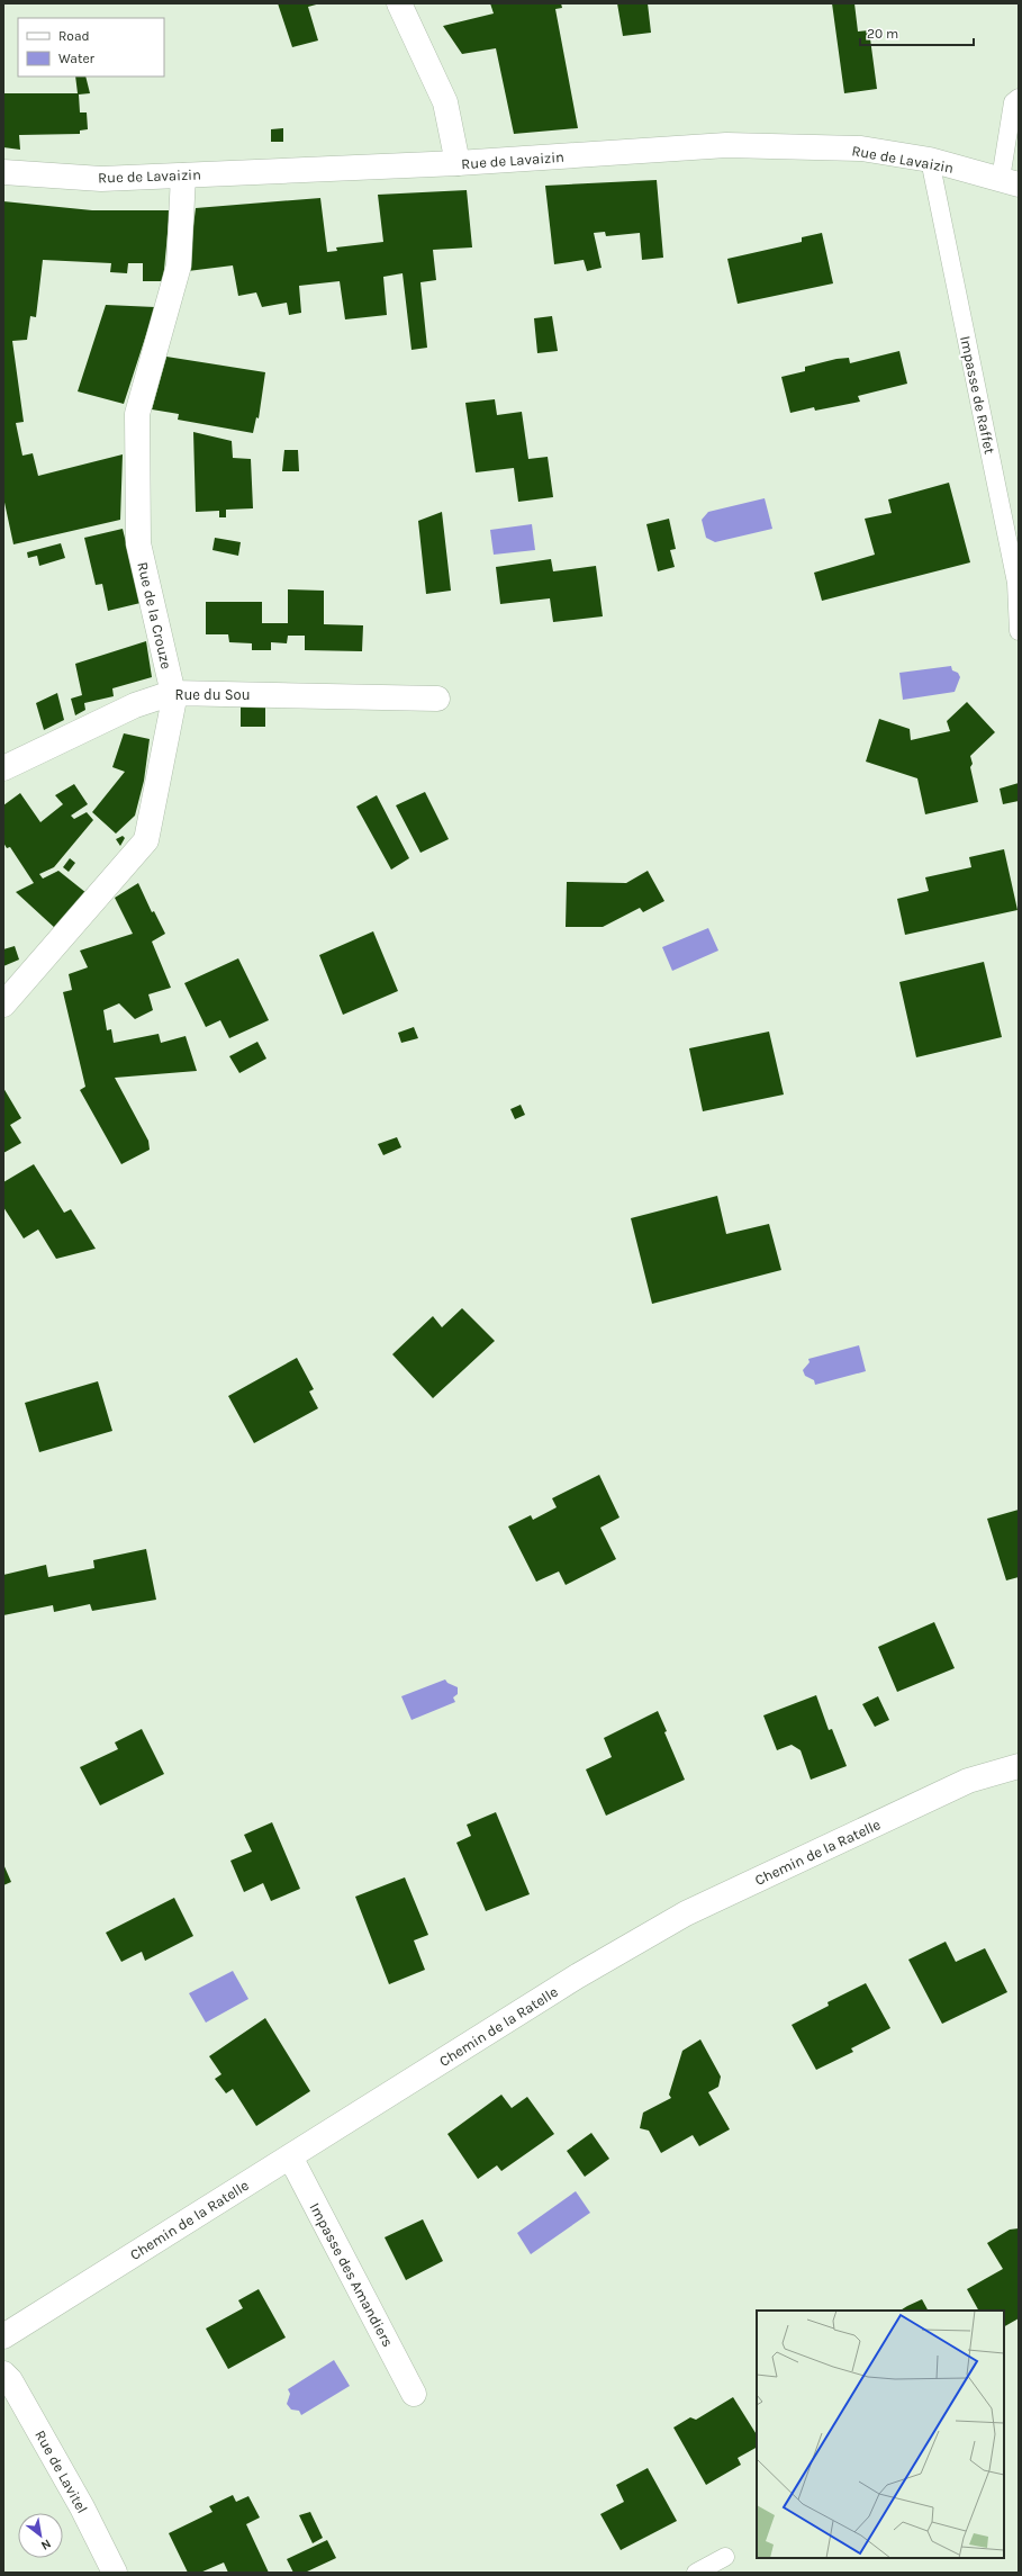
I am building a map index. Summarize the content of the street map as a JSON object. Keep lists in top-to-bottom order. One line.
{"streets":{"street":["Rue de Lavaizin","Rue de la Crouze","Rue du Sou","Chemin de la Ratelle","Impasse des Amandiers","Rue de Lavitel"],"lane":["Impasse de Raffet"]},"crossings":[["Rue de Lavaizin","Impasse de Raffet"],["Rue de Lavaizin","Rue de la Crouze"],["Rue de la Crouze","Rue du Sou"],["Chemin de la Ratelle","Impasse des Amandiers"]],"legend":["Road","Water"],"scale_bar":"20 m","north":"bottom right"}
